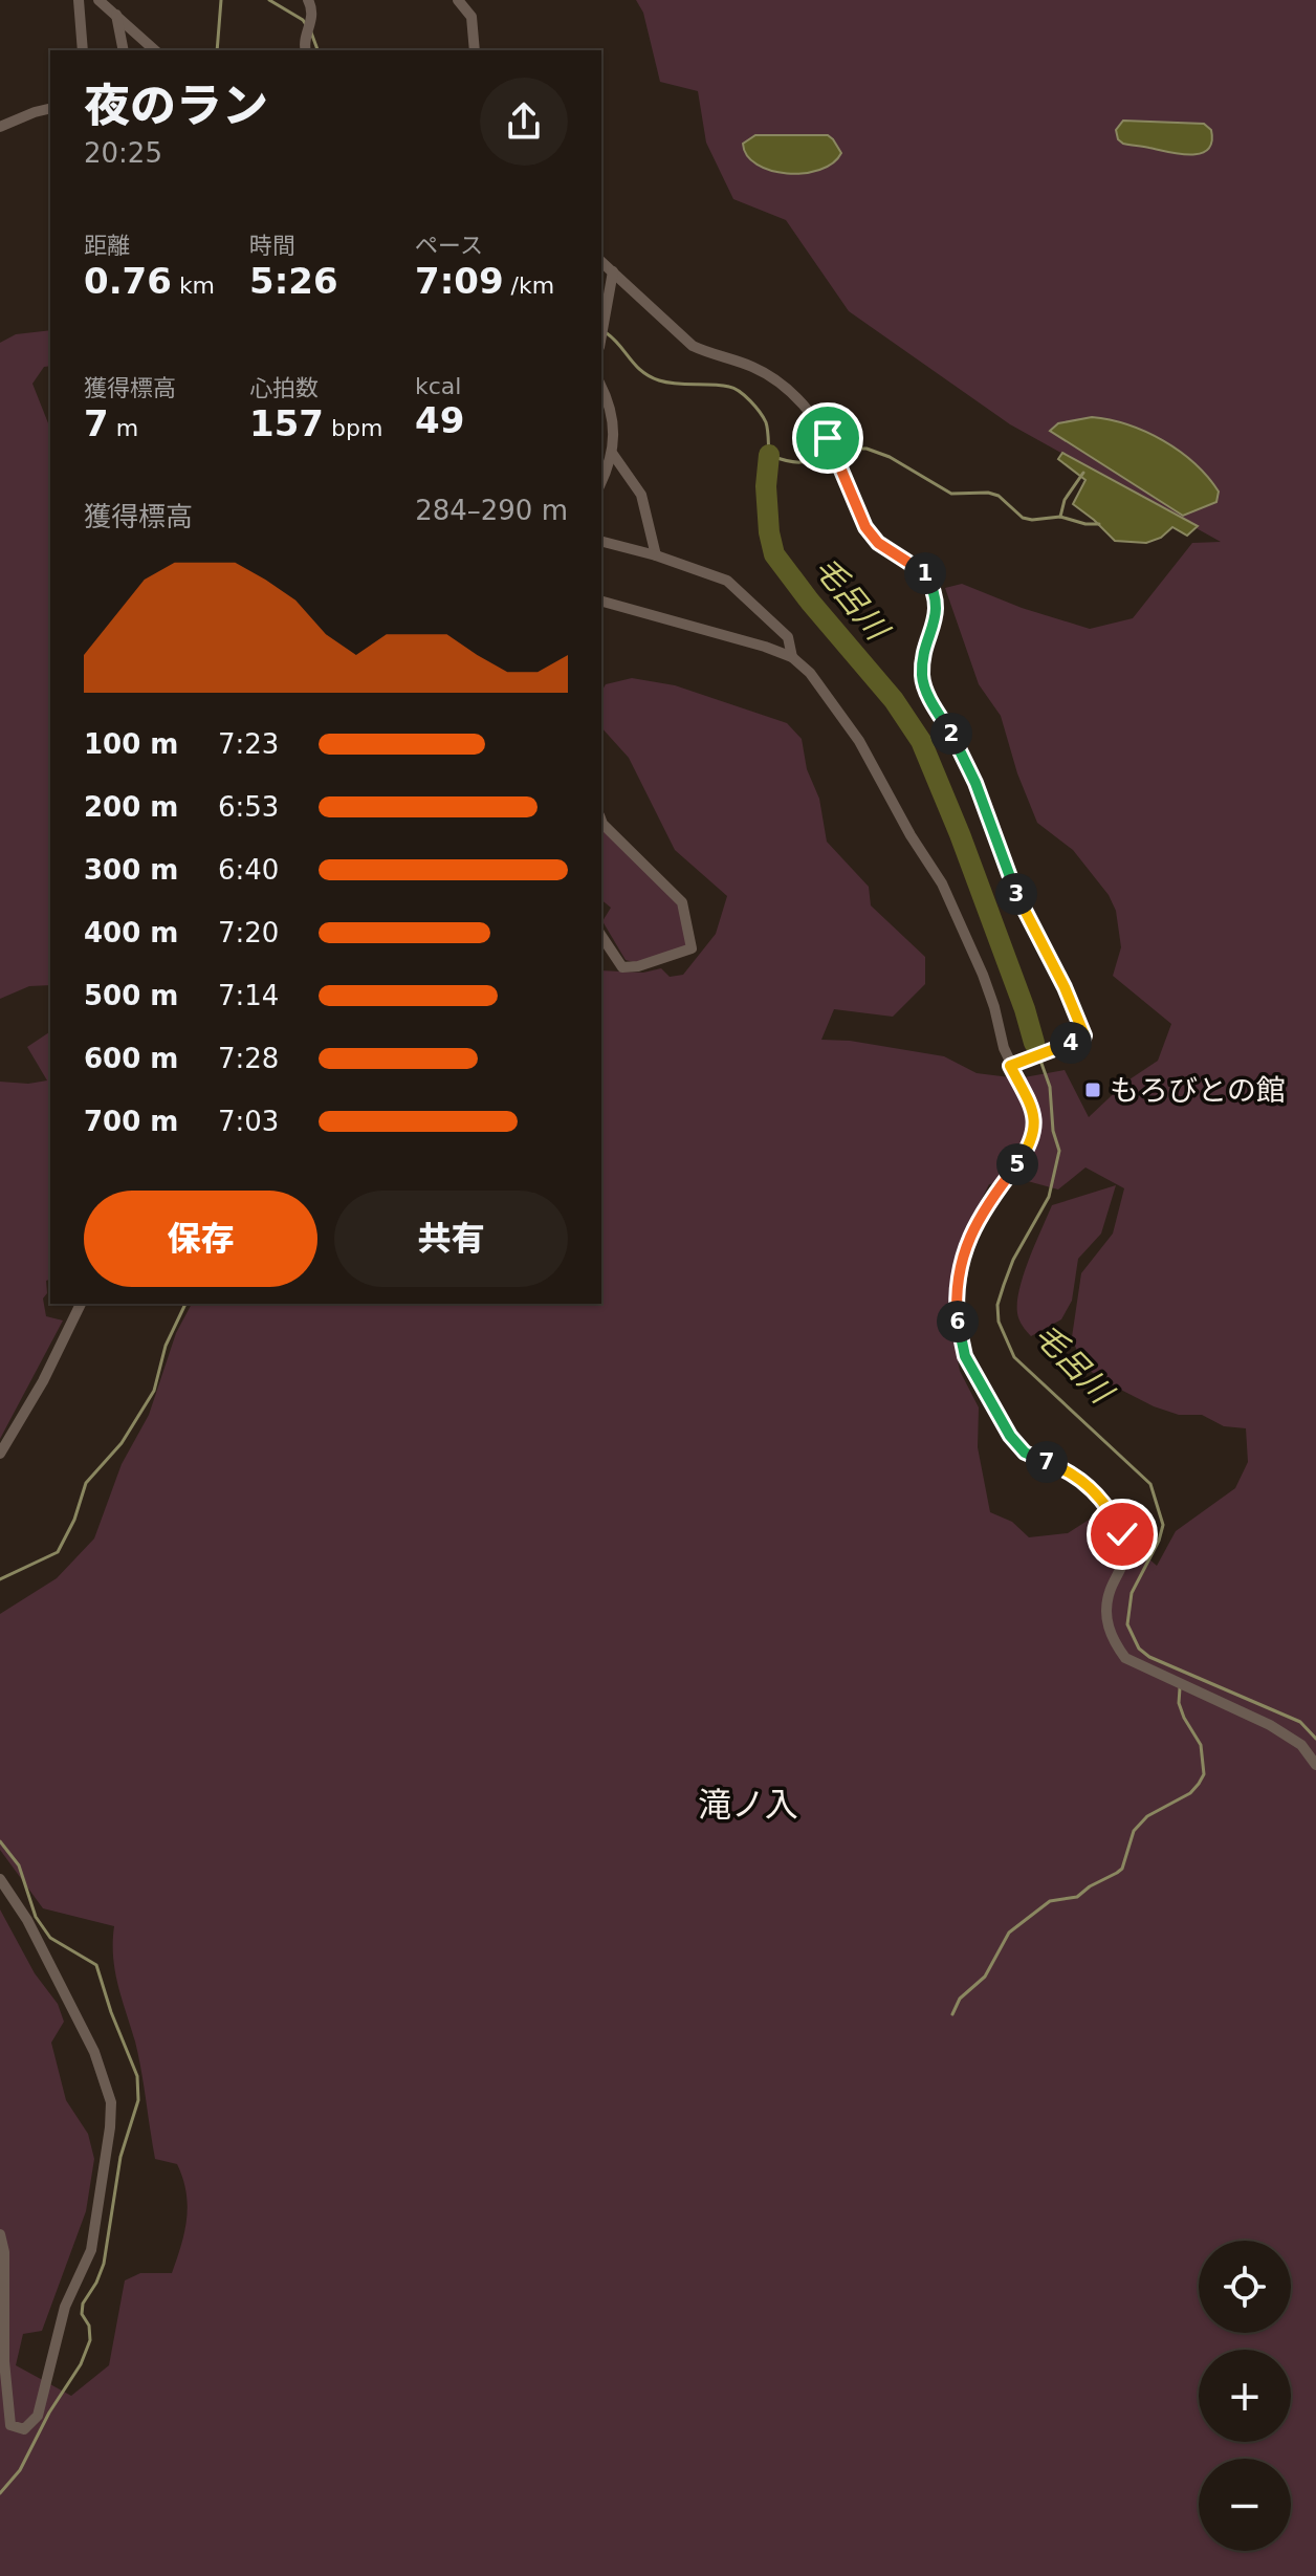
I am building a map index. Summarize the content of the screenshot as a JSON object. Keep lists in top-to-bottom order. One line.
{"districts":["滝ノ入"],"water":["毛呂川"],"places":{"transit":["もろびとの館"]},"page":{"heading":["夜のラン","20:25"],"stats":[["距離","0.76 km"],["時間","5:26"],["ペース","7:09 /km"],["獲得標高","7 m"],["心拍数","157 bpm"],["kcal","49"]],"chart":["獲得標高","284–290 m"],"pins":["1","2","3","4","5","6","7"],"list":[{"name":"100 m","note":"7:23"},{"name":"200 m","note":"6:53"},{"name":"300 m","note":"6:40"},{"name":"400 m","note":"7:20"},{"name":"500 m","note":"7:14"},{"name":"600 m","note":"7:28"},{"name":"700 m","note":"7:03"}],"buttons":["保存","共有"],"map_buttons":["+","−"]}}
